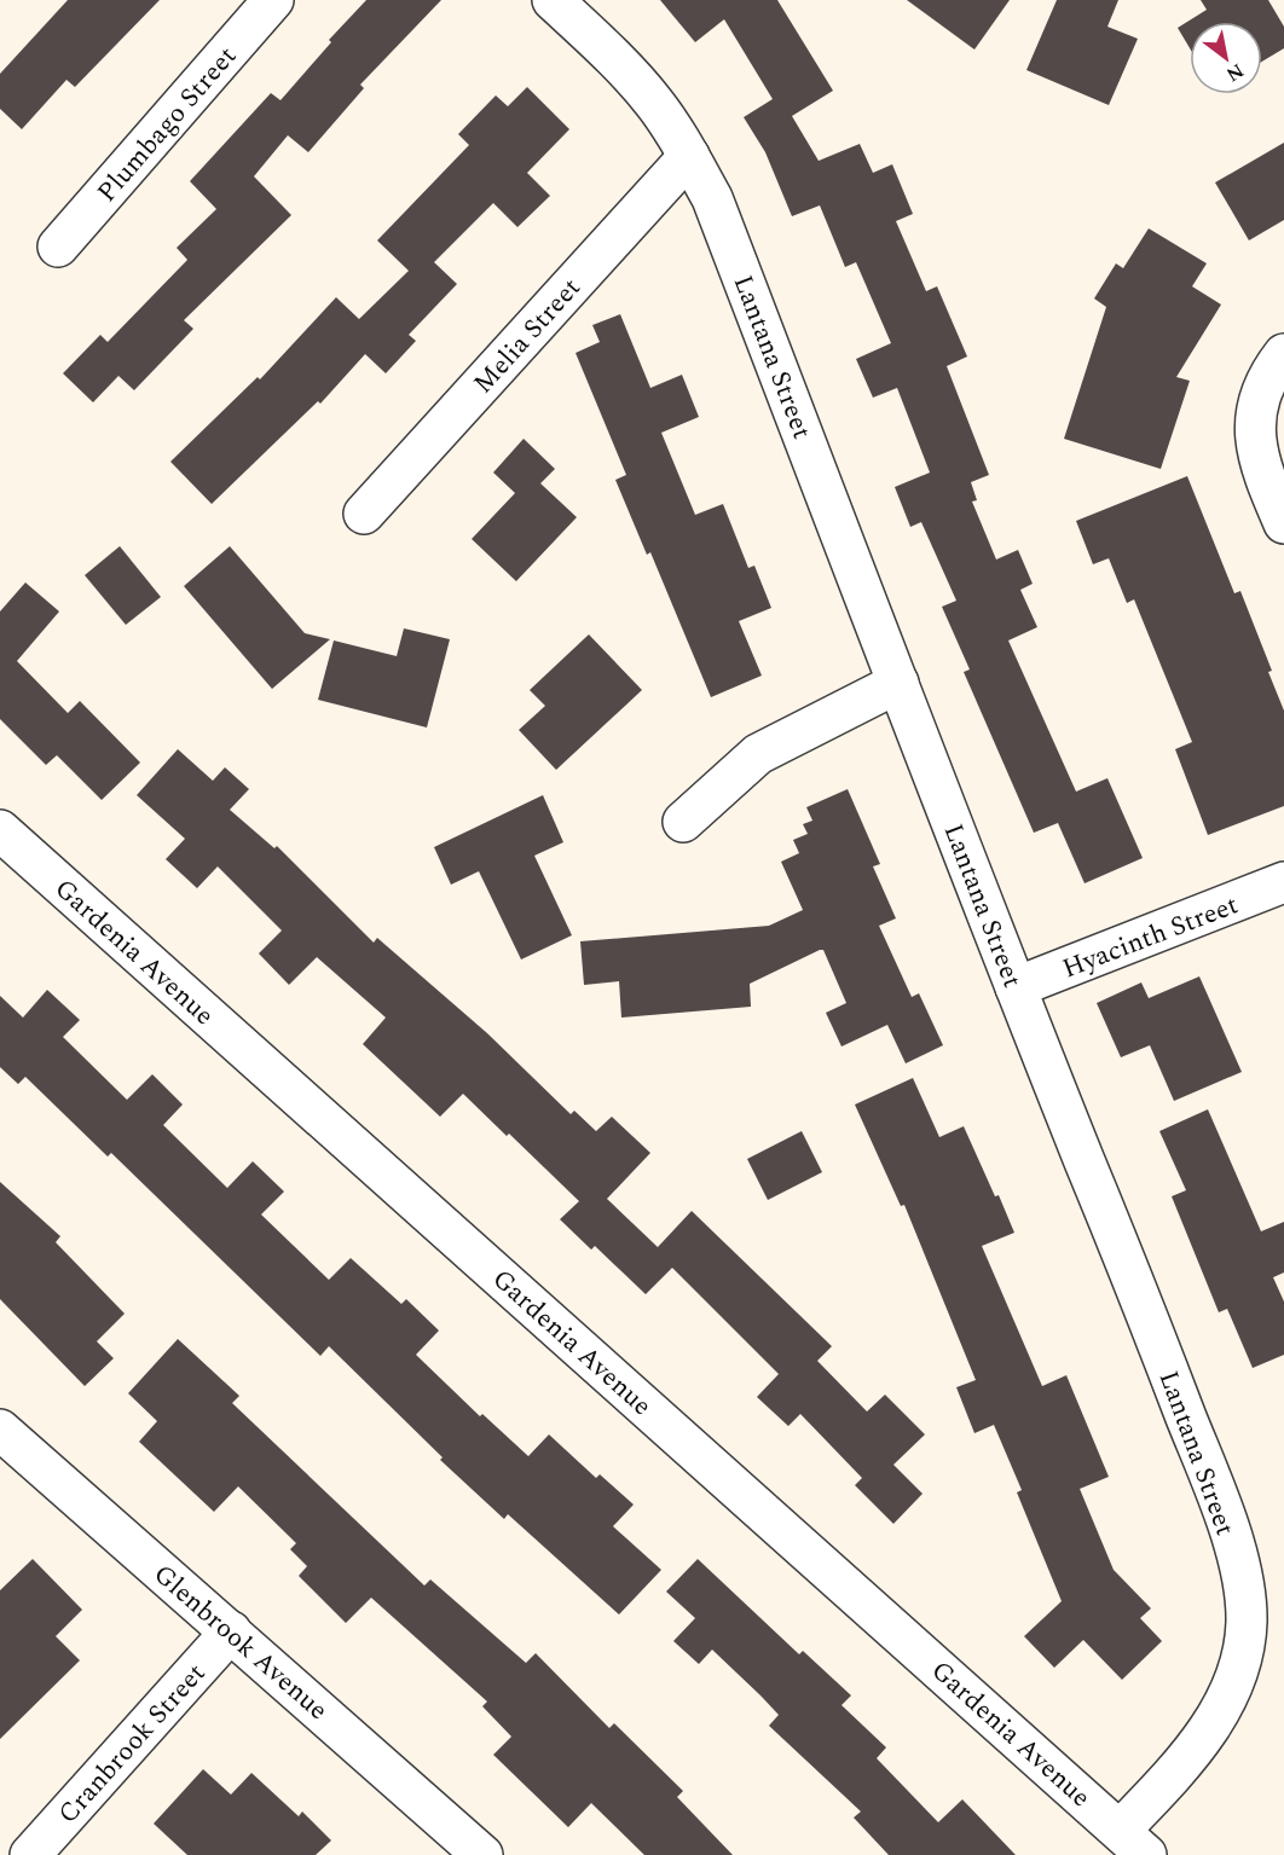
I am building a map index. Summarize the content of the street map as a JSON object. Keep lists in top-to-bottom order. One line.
{"streets":{"street":["Plumbago Street","Melia Street","Lantana Street","Hyacinth Street","Gardenia Avenue","Glenbrook Avenue","Cranbrook Street"]},"crossings":[["Melia Street","Lantana Street"],["Lantana Street","Hyacinth Street"],["Lantana Street","Gardenia Avenue"],["Glenbrook Avenue","Cranbrook Street"]],"north":"bottom right"}
